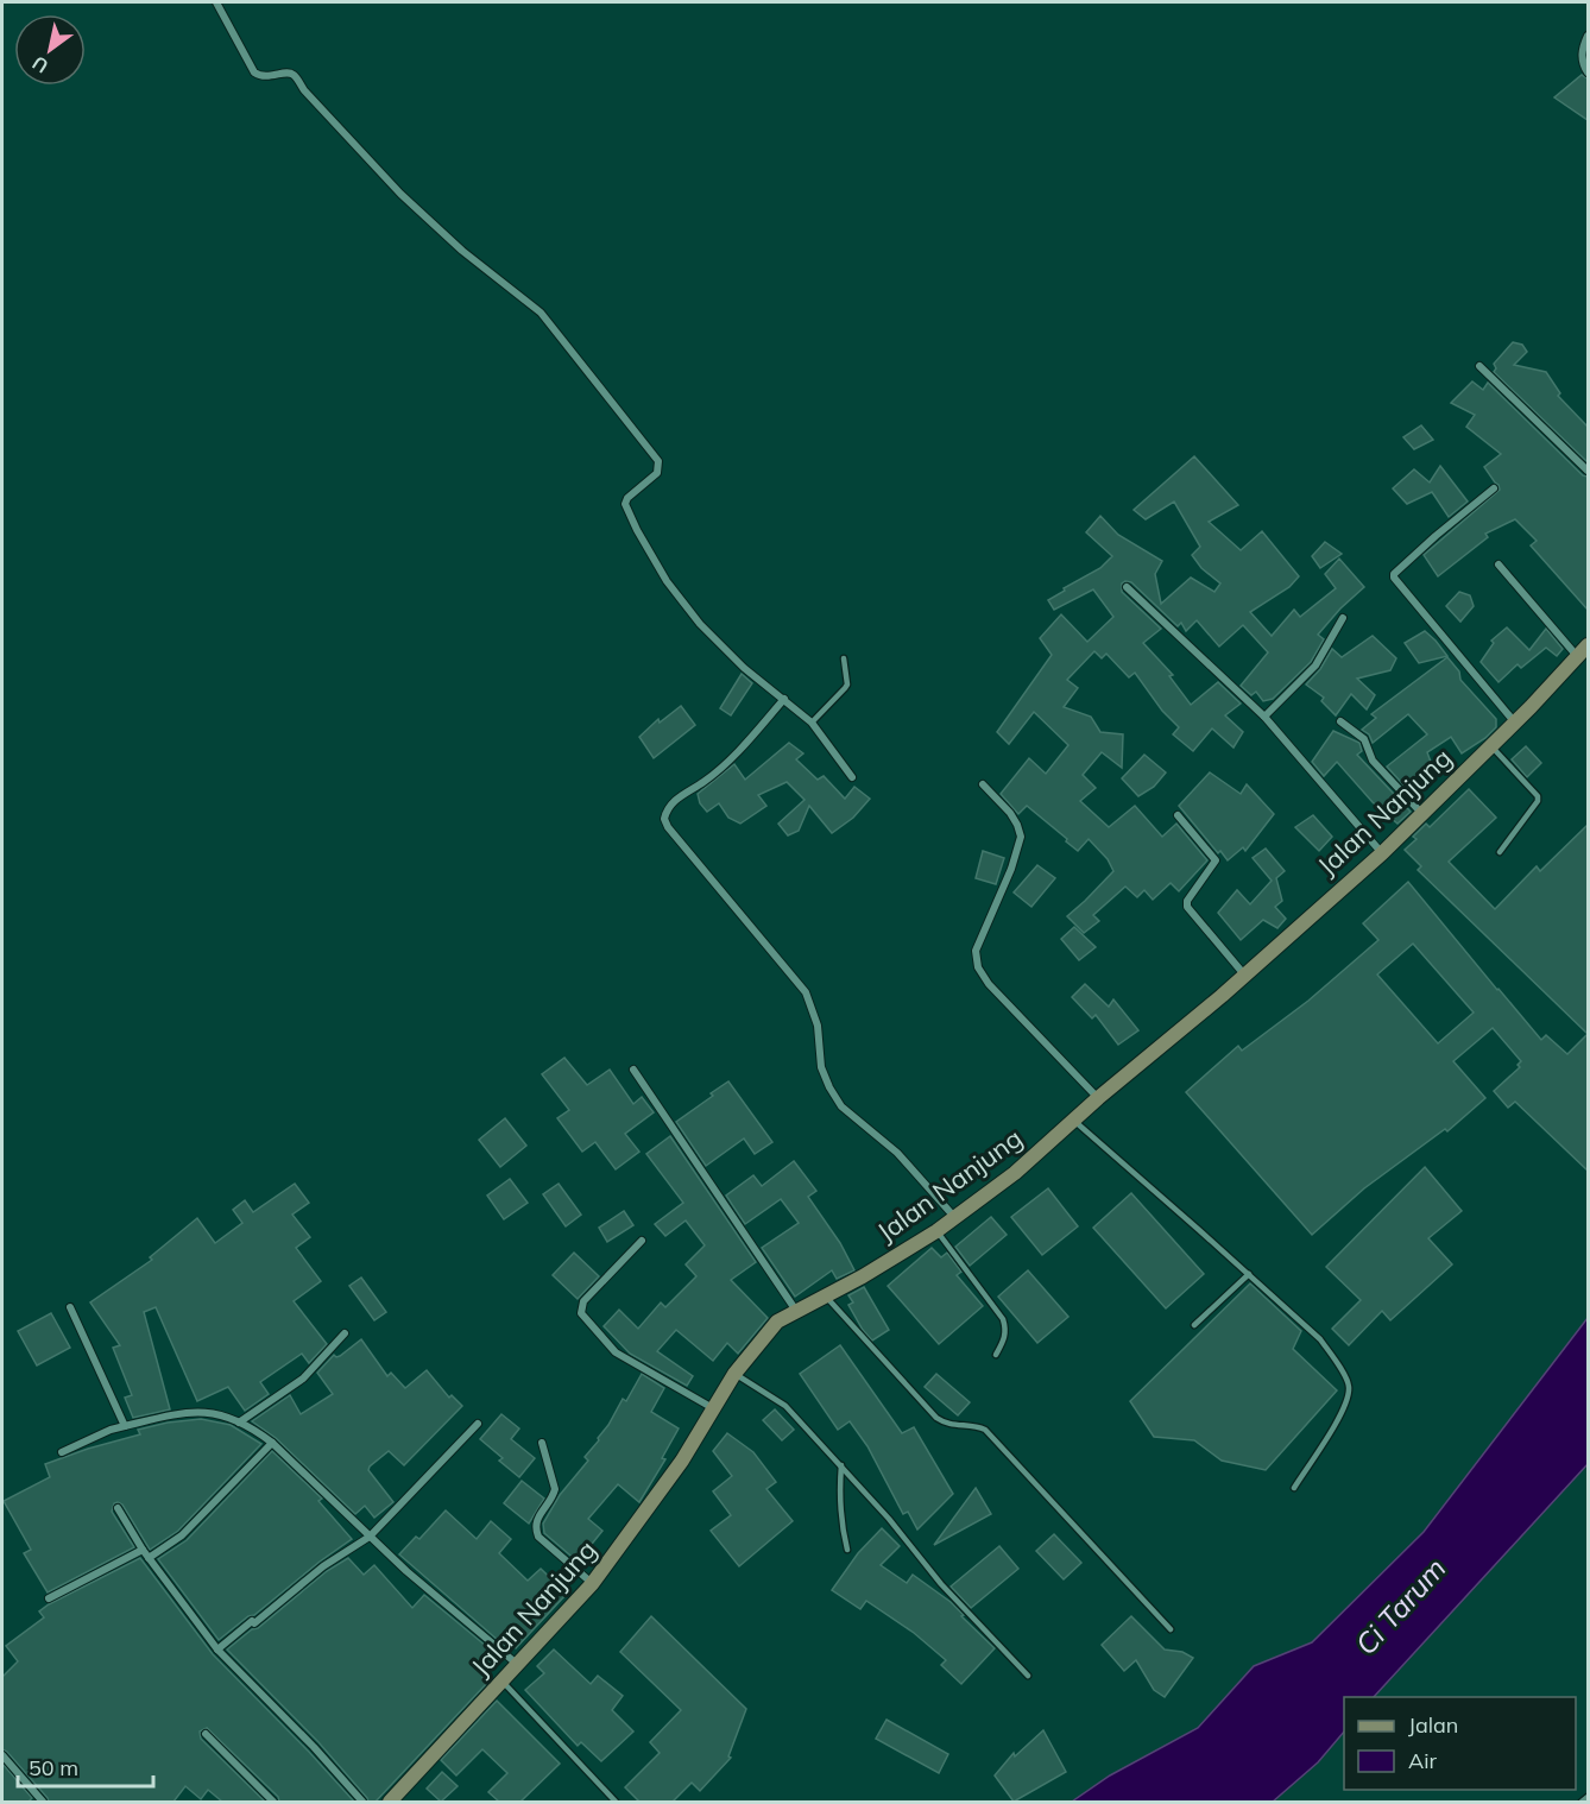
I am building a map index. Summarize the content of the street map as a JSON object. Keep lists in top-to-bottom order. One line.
{"streets":{"main road":["Jalan Nanjung"]},"water":["Ci Tarum"],"legend":["Jalan","Air"],"scale_bar":"50 m","north":"bottom left"}
